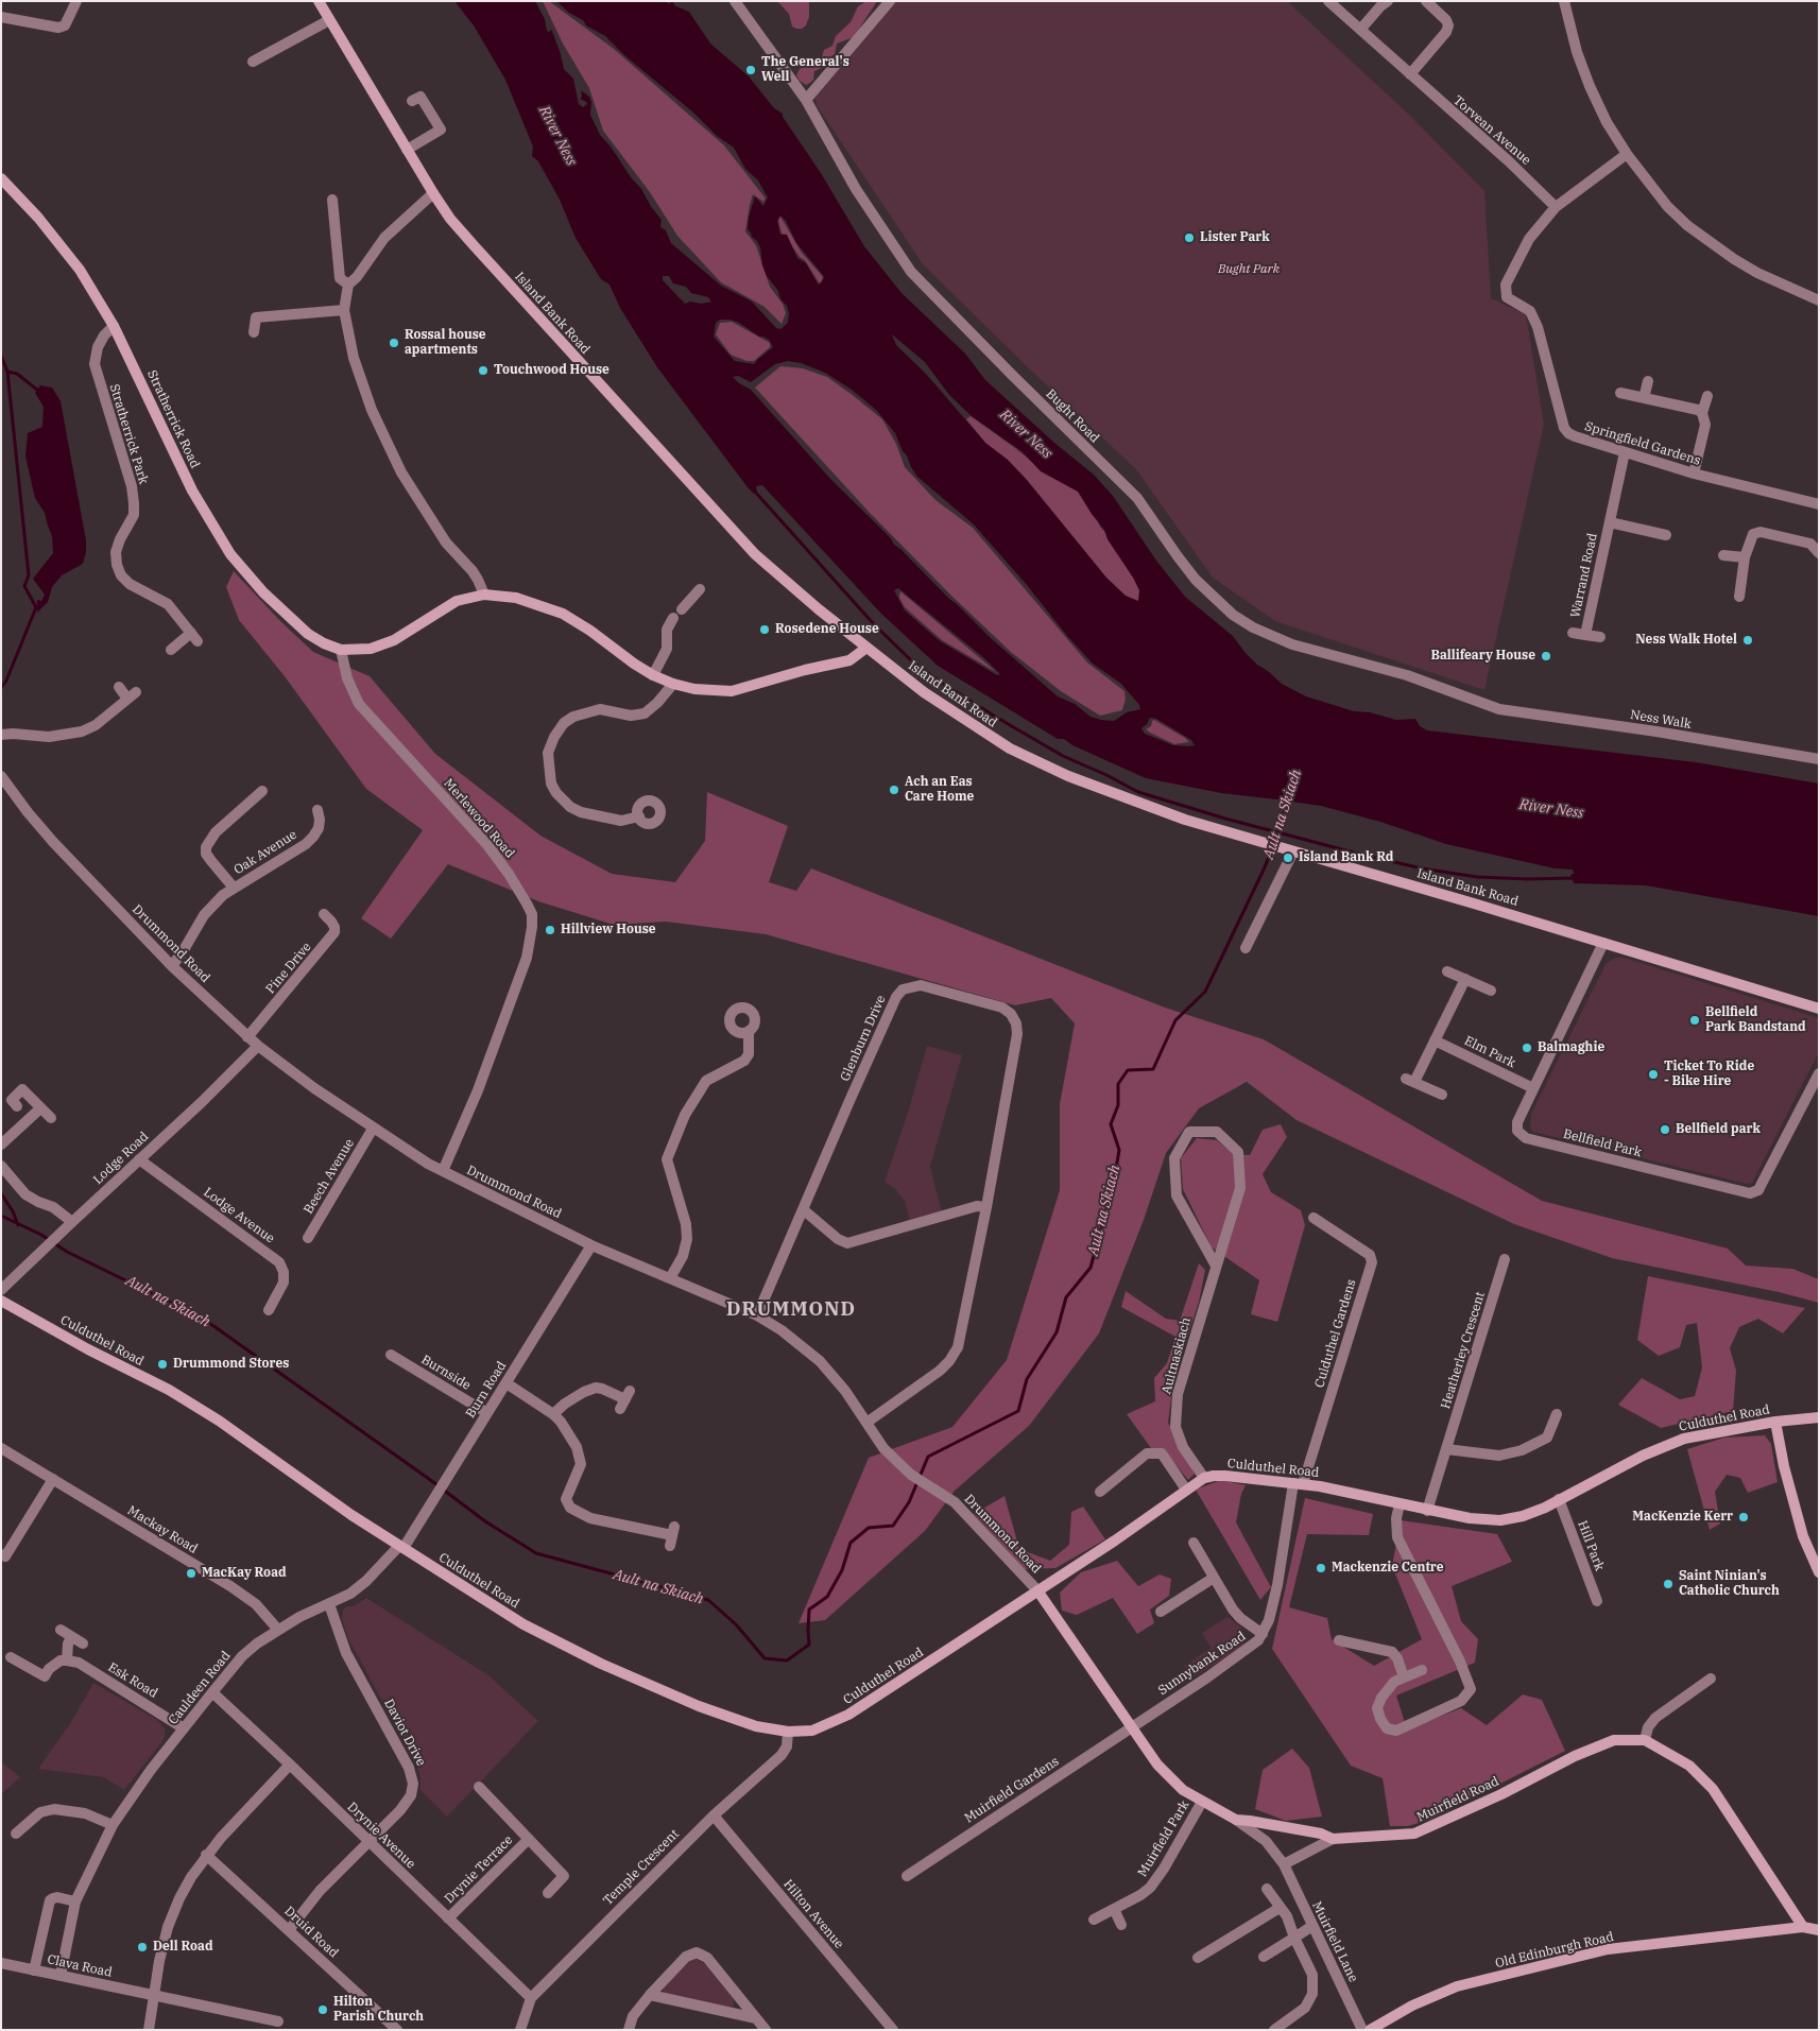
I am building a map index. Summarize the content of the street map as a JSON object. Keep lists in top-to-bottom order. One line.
{"streets":{"main road":["Island Bank Road","Stratherrick Road","Culduthel Road","Muirfield Road","Old Edinburgh Road"],"street":["Torvean Avenue","Bught Road","Stratherrick Park","Springfield Gardens","Warrand Road","Ness Walk","Merlewood Road","Oak Avenue","Drummond Road","Pine Drive","Glenburn Drive","Elm Park","Bellfield Park","Lodge Road","Beech Avenue","Lodge Avenue","Culduthel Gardens","Heatherley Crescent","Aultnaskiach","Burnside","Burn Road","Mackay Road","Hill Park","Sunnybank Road","Esk Road","Cauldeen Road","Daviot Drive","Muirfield Gardens","Drynie Avenue","Muirfield Park","Temple Crescent","Drynie Terrace","Hilton Avenue","Druid Road","Muirfield Lane","Clava Road"]},"crossings":[["Torvean Avenue","Springfield Gardens"],["Island Bank Road","Bellfield Park"],["Bught Road","Ness Walk"],["Stratherrick Road","Stratherrick Park"],["Stratherrick Road","Merlewood Road"],["Springfield Gardens","Warrand Road"],["Merlewood Road","Drummond Road"],["Oak Avenue","Drummond Road"],["Drummond Road","Pine Drive"],["Drummond Road","Glenburn Drive"],["Drummond Road","Lodge Road"],["Drummond Road","Beech Avenue"],["Drummond Road","Culduthel Road"],["Drummond Road","Burn Road"],["Drummond Road","Muirfield Road"],["Elm Park","Bellfield Park"],["Lodge Road","Lodge Avenue"],["Culduthel Gardens","Culduthel Road"],["Culduthel Gardens","Sunnybank Road"],["Culduthel Road","Heatherley Crescent"],["Culduthel Road","Aultnaskiach"],["Culduthel Road","Burn Road"],["Culduthel Road","Hill Park"],["Culduthel Road","Sunnybank Road"],["Culduthel Road","Cauldeen Road"],["Culduthel Road","Muirfield Road"],["Culduthel Road","Temple Crescent"],["Burnside","Burn Road"],["Burn Road","Cauldeen Road"],["Mackay Road","Cauldeen Road"],["Sunnybank Road","Muirfield Gardens"],["Sunnybank Road","Muirfield Road"],["Esk Road","Cauldeen Road"],["Cauldeen Road","Daviot Drive"],["Cauldeen Road","Drynie Avenue"],["Cauldeen Road","Clava Road"],["Daviot Drive","Drynie Avenue"],["Daviot Drive","Druid Road"],["Muirfield Gardens","Muirfield Road"],["Muirfield Road","Muirfield Park"],["Muirfield Road","Muirfield Lane"],["Drynie Avenue","Temple Crescent"],["Drynie Avenue","Drynie Terrace"],["Temple Crescent","Hilton Avenue"]],"districts":["DRUMMOND"],"water":["River Ness","Ault na Skiach"],"parks":["Bught Park"],"places":["The General's Well","Lister Park","Rossal house apartments","Touchwood House","Rosedene House","Ness Walk Hotel","Ballifeary House","Ach an Eas Care Home","Island Bank Rd","Hillview House","Bellfield Park Bandstand","Balmaghie","Ticket To Ride - Bike Hire","Bellfield park","Drummond Stores","MacKenzie Kerr","Mackenzie Centre","MacKay Road","Saint Ninian's Catholic Church","Dell Road","Hilton Parish Church"]}
